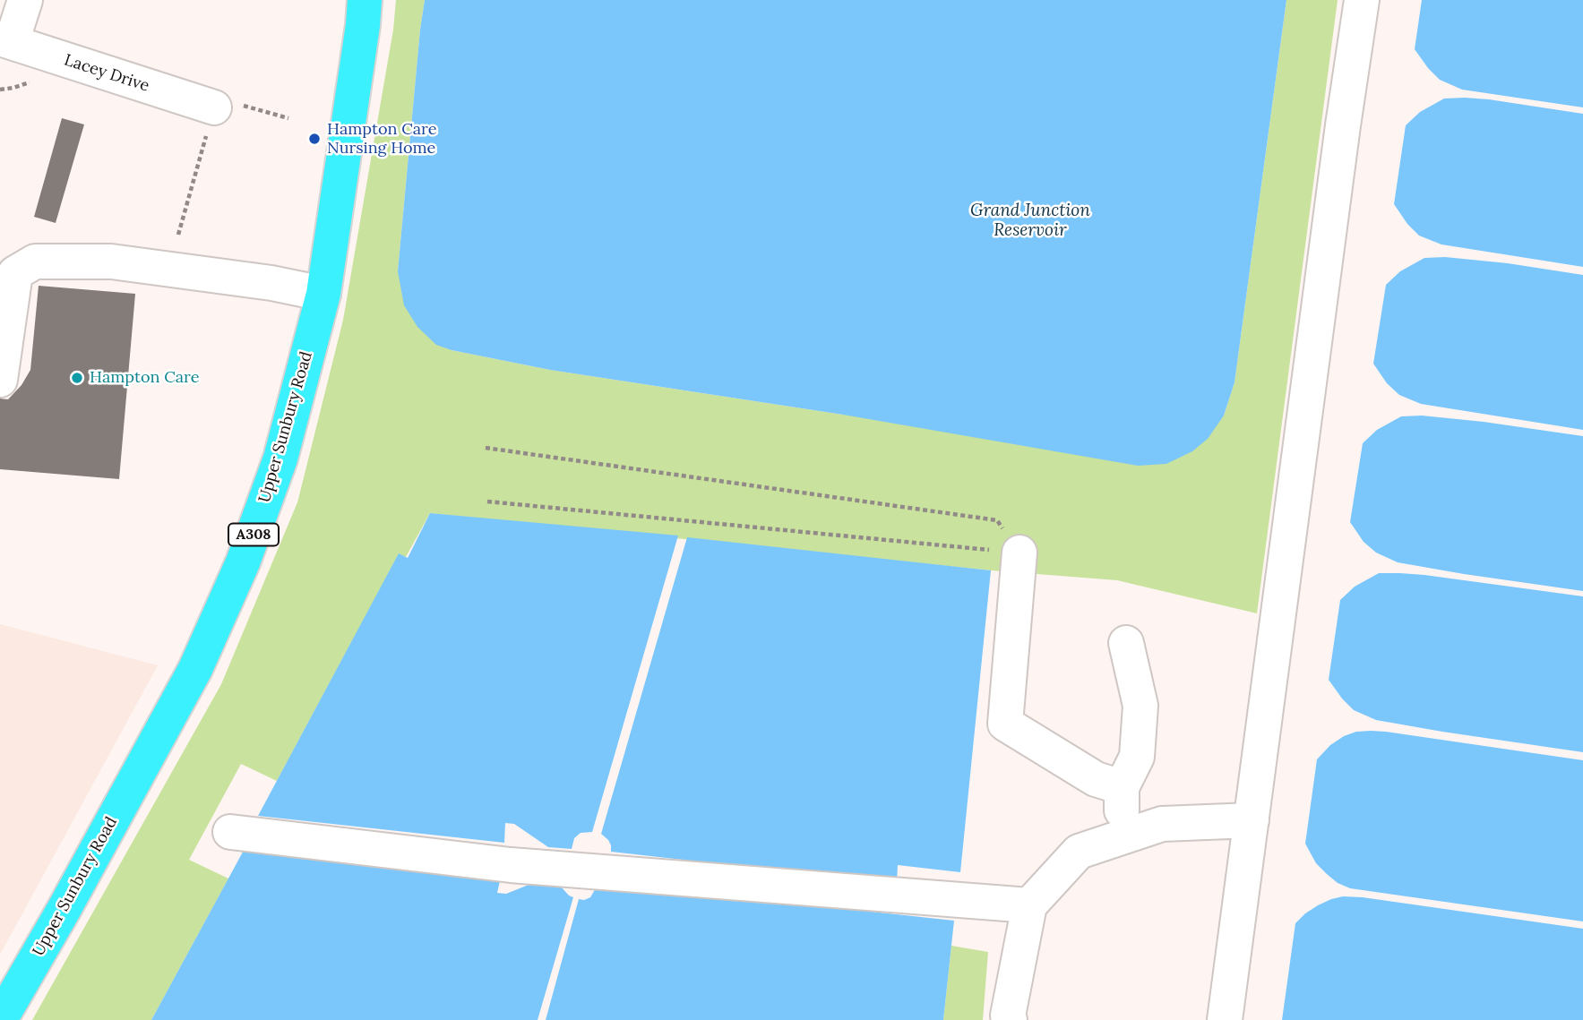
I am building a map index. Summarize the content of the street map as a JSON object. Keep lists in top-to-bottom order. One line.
{"streets":{"highway":["Upper Sunbury Road","A308"],"street":["Lacey Drive"]},"water":["Grand Junction Reservoir"],"places":["Hampton Care Nursing Home","Hampton Care"]}
